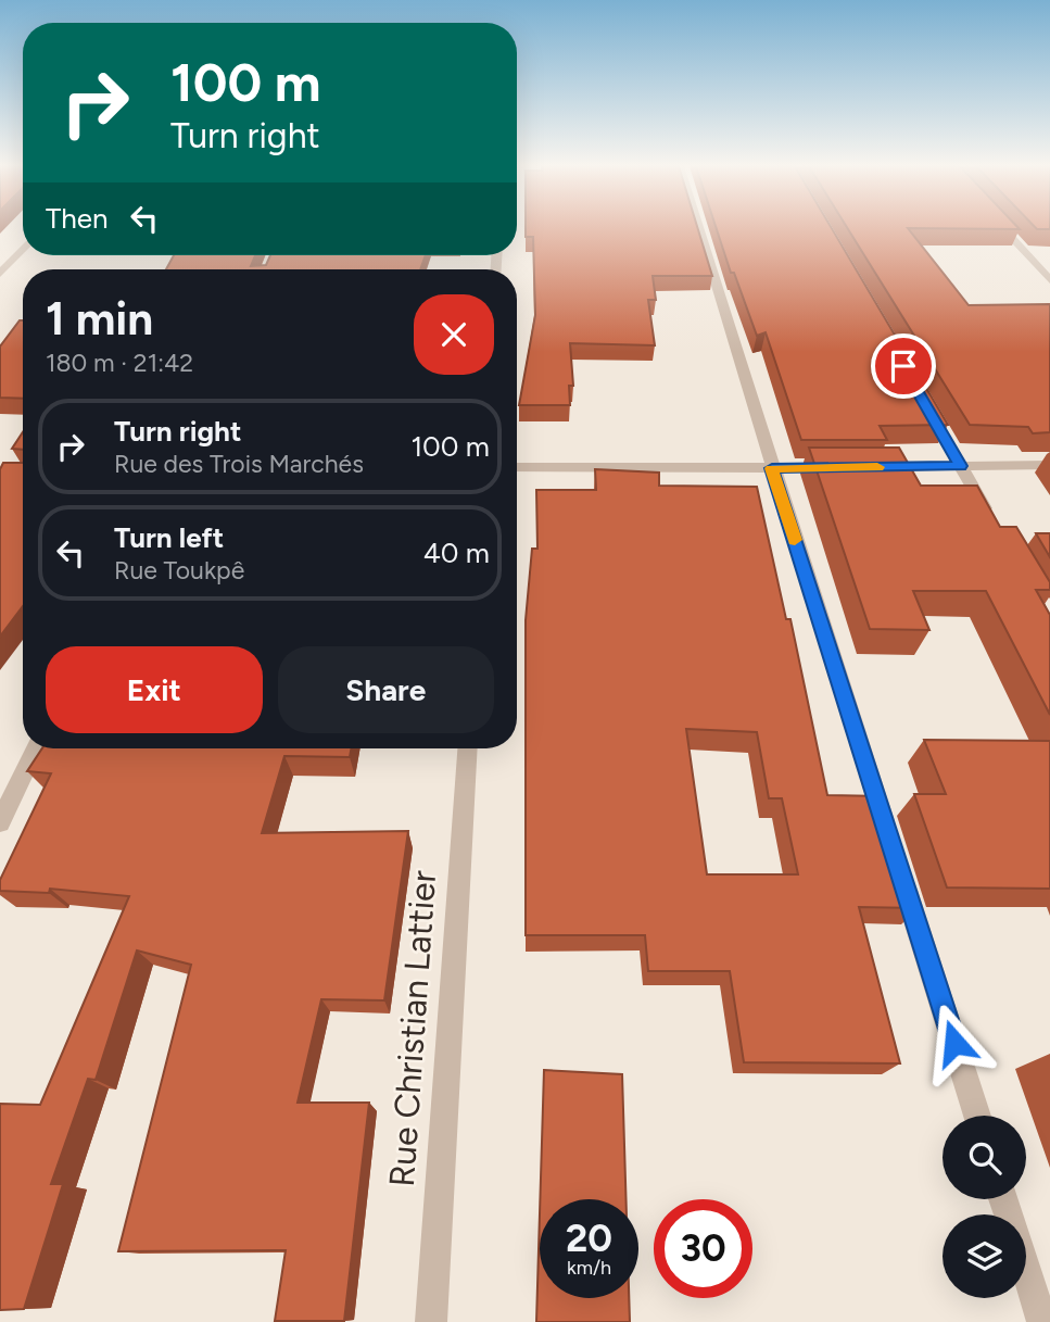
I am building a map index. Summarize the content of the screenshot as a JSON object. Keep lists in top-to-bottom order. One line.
{"streets":{"street":["Rue Christian Lattier"]},"page":{"turn":["100 m","Turn right"],"then":"Then","heading":["1 min","180 m · 21:42"],"list":[{"name":"Turn right","note":"Rue des Trois Marchés","value":"100 m"},{"name":"Turn left","note":"Rue Toukpê","value":"40 m"}],"buttons":["Exit","Share"],"speed":"20 km/h","limit":"30"}}
